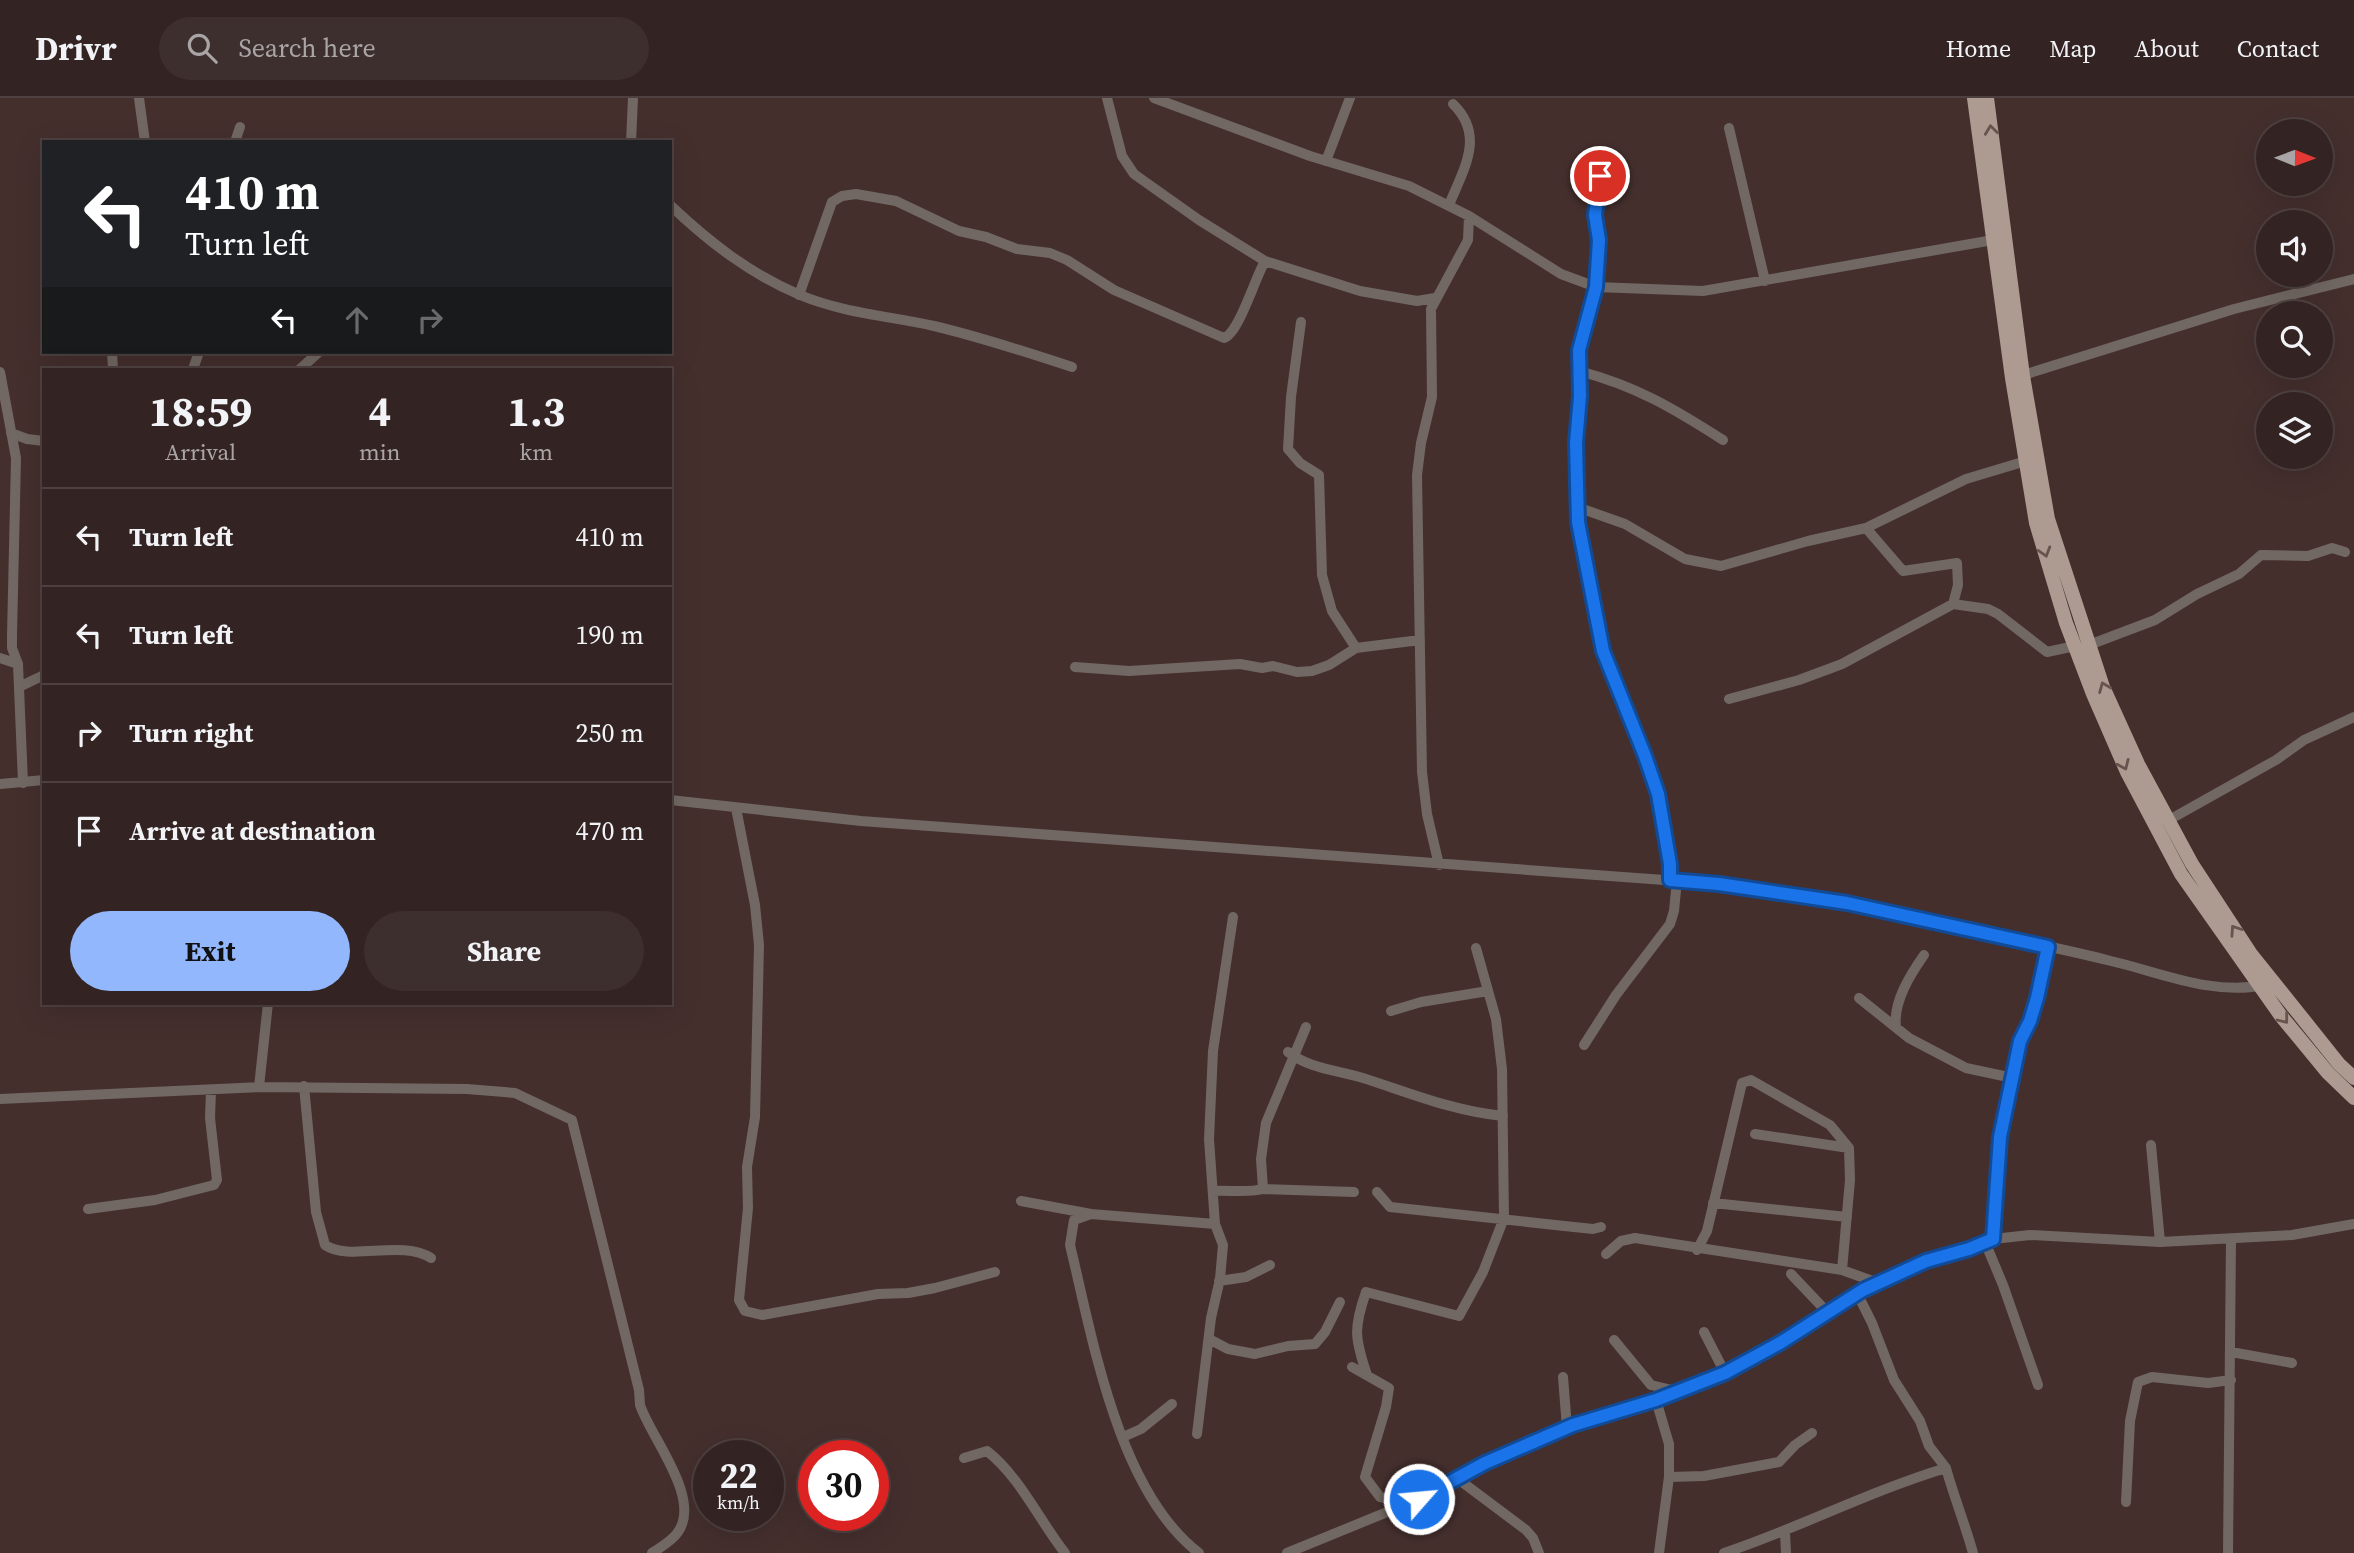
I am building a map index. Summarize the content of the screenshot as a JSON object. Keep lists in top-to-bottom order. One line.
{"north":"right","page":{"header":"Drivr","search":"Search here","nav":["Home","Map","About","Contact"],"turn":["410 m","Turn left"],"eta":["18:59","Arrival","4","min","1.3","km"],"list":[{"name":"Turn left","value":"410 m"},{"name":"Turn left","value":"190 m"},{"name":"Turn right","value":"250 m"},{"name":"Arrive at destination","value":"470 m"}],"buttons":["Exit","Share"],"speed":"22 km/h","limit":"30"}}
